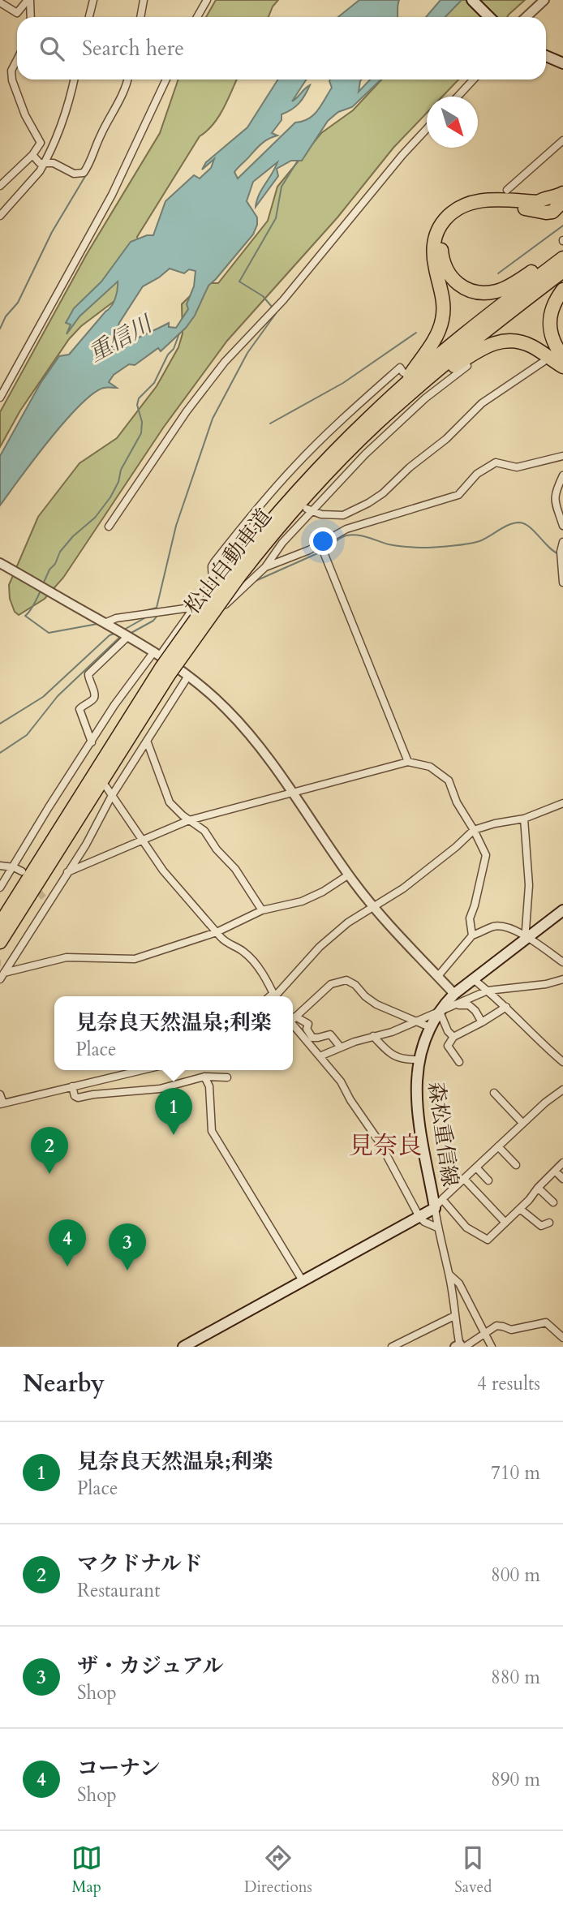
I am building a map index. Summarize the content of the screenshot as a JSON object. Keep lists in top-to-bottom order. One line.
{"streets":{"highway":["松山自動車道"],"main road":["森松重信線"]},"districts":["見奈良"],"water":["重信川"],"north":"bottom right","page":{"search":"Search here","popup":["見奈良天然温泉;利楽","Place"],"pins":["1","2","4","3"],"heading":["Nearby","4 results"],"list":[{"mark":"1","name":"見奈良天然温泉;利楽","note":"Place","value":"710 m"},{"mark":"2","name":"マクドナルド","note":"Restaurant","value":"800 m"},{"mark":"3","name":"ザ・カジュアル","note":"Shop","value":"880 m"},{"mark":"4","name":"コーナン","note":"Shop","value":"890 m"}],"nav":["Map","Directions","Saved"]}}
